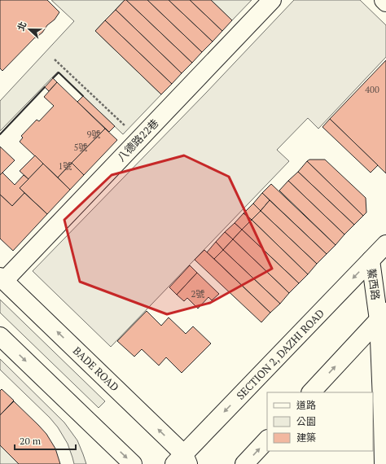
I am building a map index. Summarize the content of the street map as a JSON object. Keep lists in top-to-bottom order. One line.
{"streets":{"street":["八德路22巷","鰲西路","SECTION 2, DAZHI ROAD","BADE ROAD"]},"crossings":[["八德路22巷","BADE ROAD"],["鰲西路","SECTION 2, DAZHI ROAD"],["SECTION 2, DAZHI ROAD","BADE ROAD"]],"house_numbers":["400","9號","5號","1號","2號"],"legend":["道路","公園","建築"],"scale_bar":"20 m","north":"left"}
